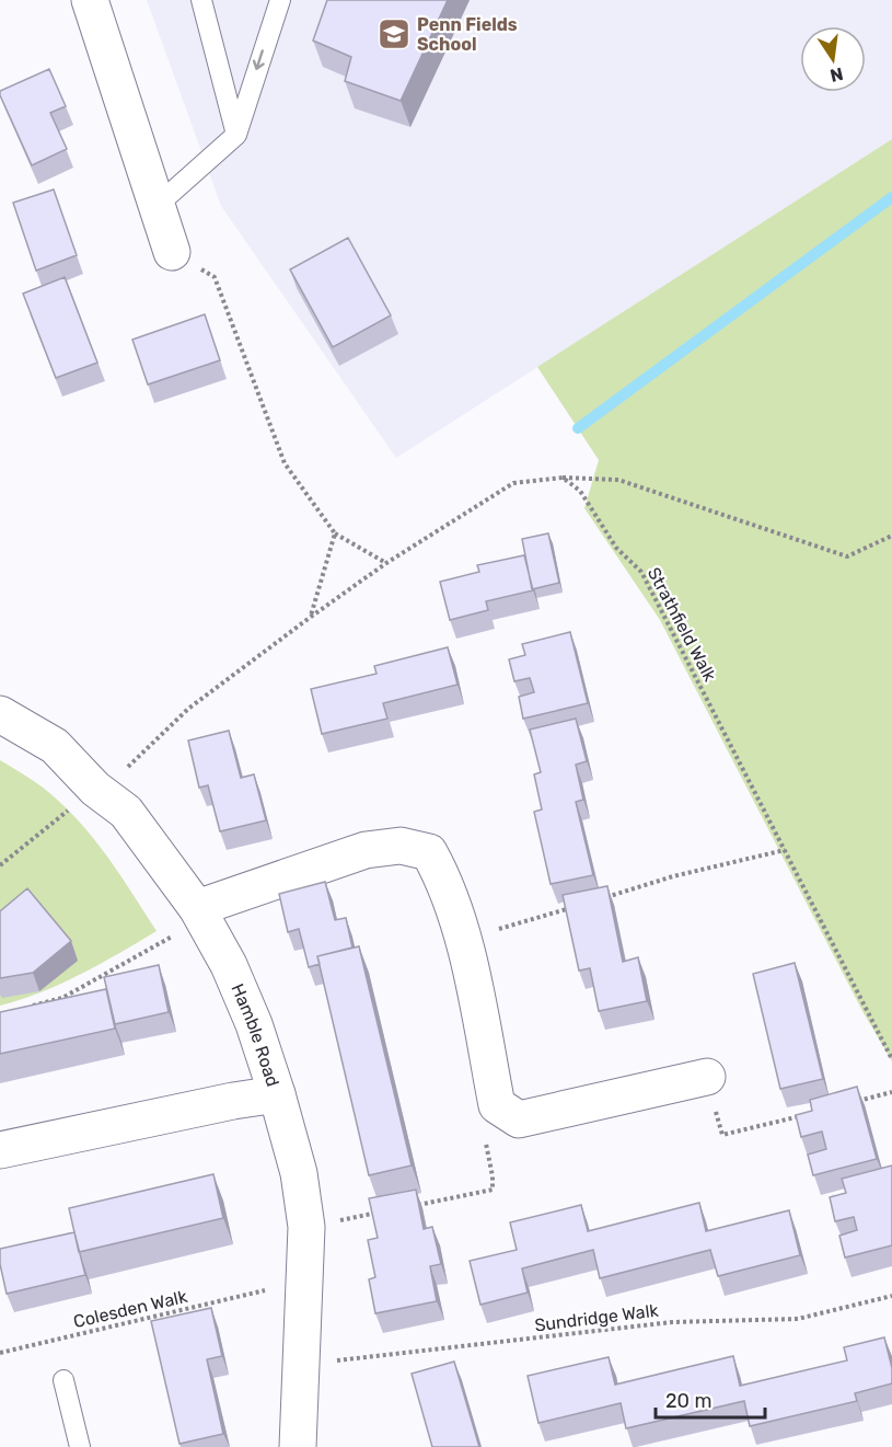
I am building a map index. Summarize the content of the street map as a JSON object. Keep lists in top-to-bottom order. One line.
{"streets":{"street":["Hamble Road"],"path":["Strathfield Walk","Colesden Walk","Sundridge Walk"]},"crossings":[["Hamble Road","Sundridge Walk"]],"places":{"school or university":["Penn Fields School"]},"scale_bar":"20 m","north":"bottom"}
